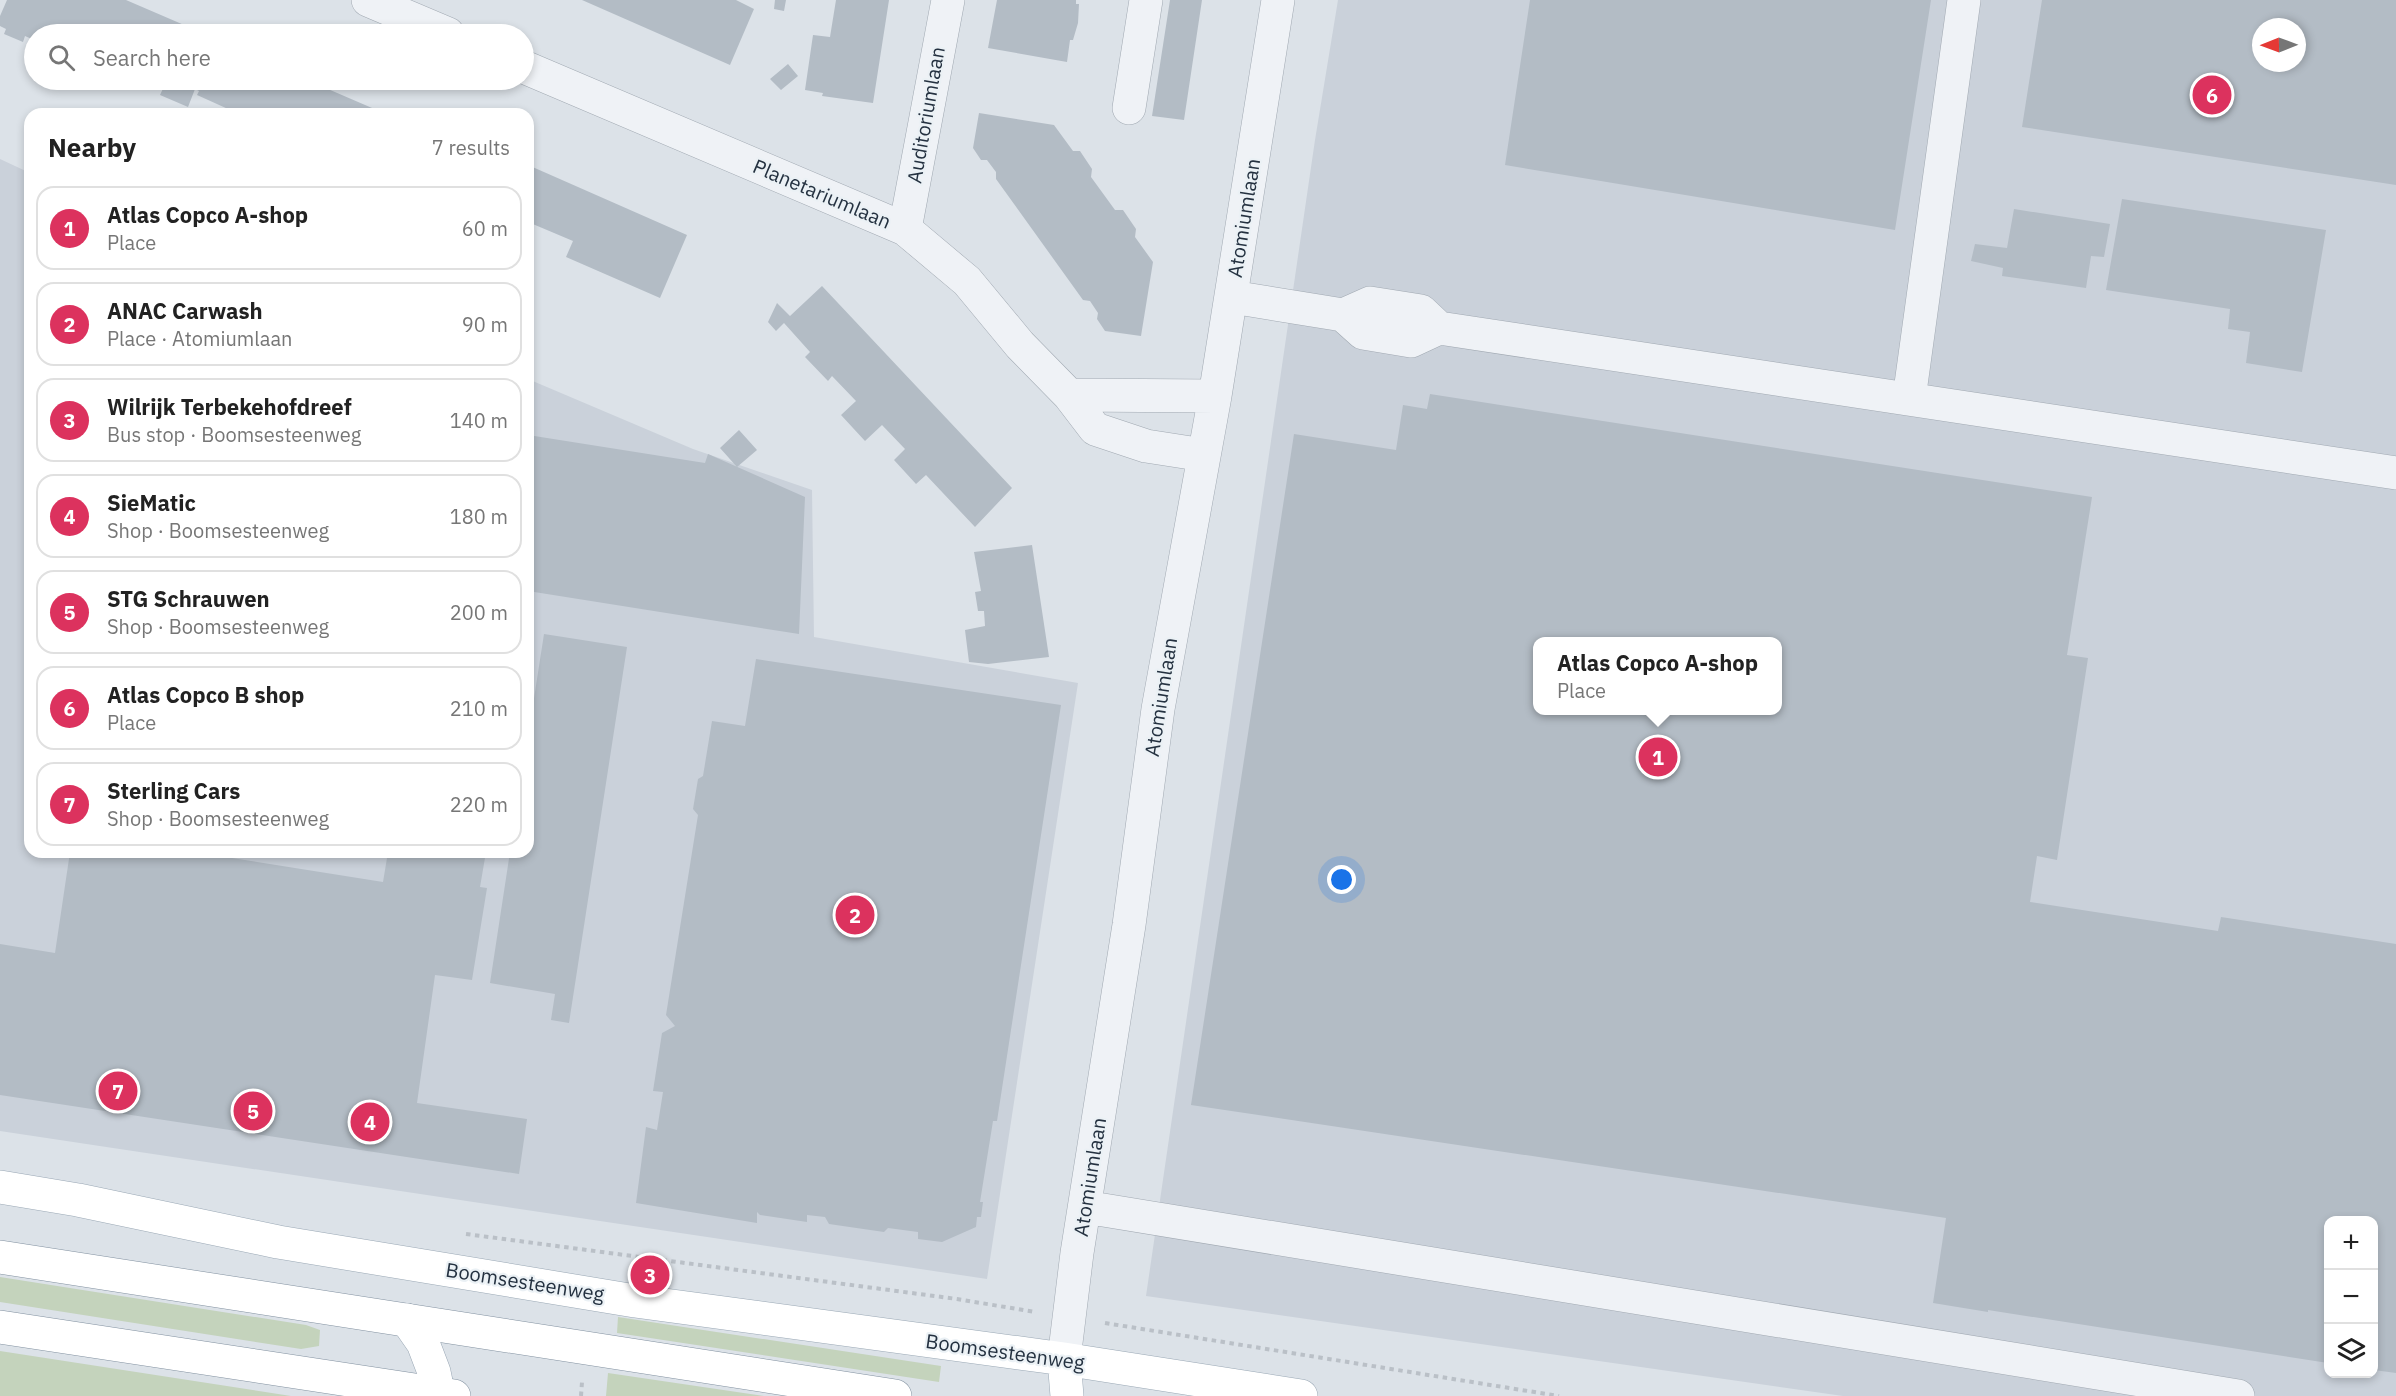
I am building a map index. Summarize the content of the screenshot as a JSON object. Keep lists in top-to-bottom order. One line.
{"streets":{"main road":["Atomiumlaan","Boomsesteenweg"],"street":["Auditoriumlaan","Planetariumlaan"]},"crossings":[["Auditoriumlaan","Planetariumlaan"],["Planetariumlaan","Atomiumlaan"],["Atomiumlaan","Boomsesteenweg"]],"north":"left","page":{"search":"Search here","pins":["6","1","2","7","5","4","3"],"heading":["Nearby","7 results"],"list":[{"mark":"1","name":"Atlas Copco A-shop","note":"Place","value":"60 m"},{"mark":"2","name":"ANAC Carwash","note":"Place · Atomiumlaan","value":"90 m"},{"mark":"3","name":"Wilrijk Terbekehofdreef","note":"Bus stop · Boomsesteenweg","value":"140 m"},{"mark":"4","name":"SieMatic","note":"Shop · Boomsesteenweg","value":"180 m"},{"mark":"5","name":"STG Schrauwen","note":"Shop · Boomsesteenweg","value":"200 m"},{"mark":"6","name":"Atlas Copco B shop","note":"Place","value":"210 m"},{"mark":"7","name":"Sterling Cars","note":"Shop · Boomsesteenweg","value":"220 m"}],"popup":["Atlas Copco A-shop","Place"],"map_buttons":["+","−"]}}
